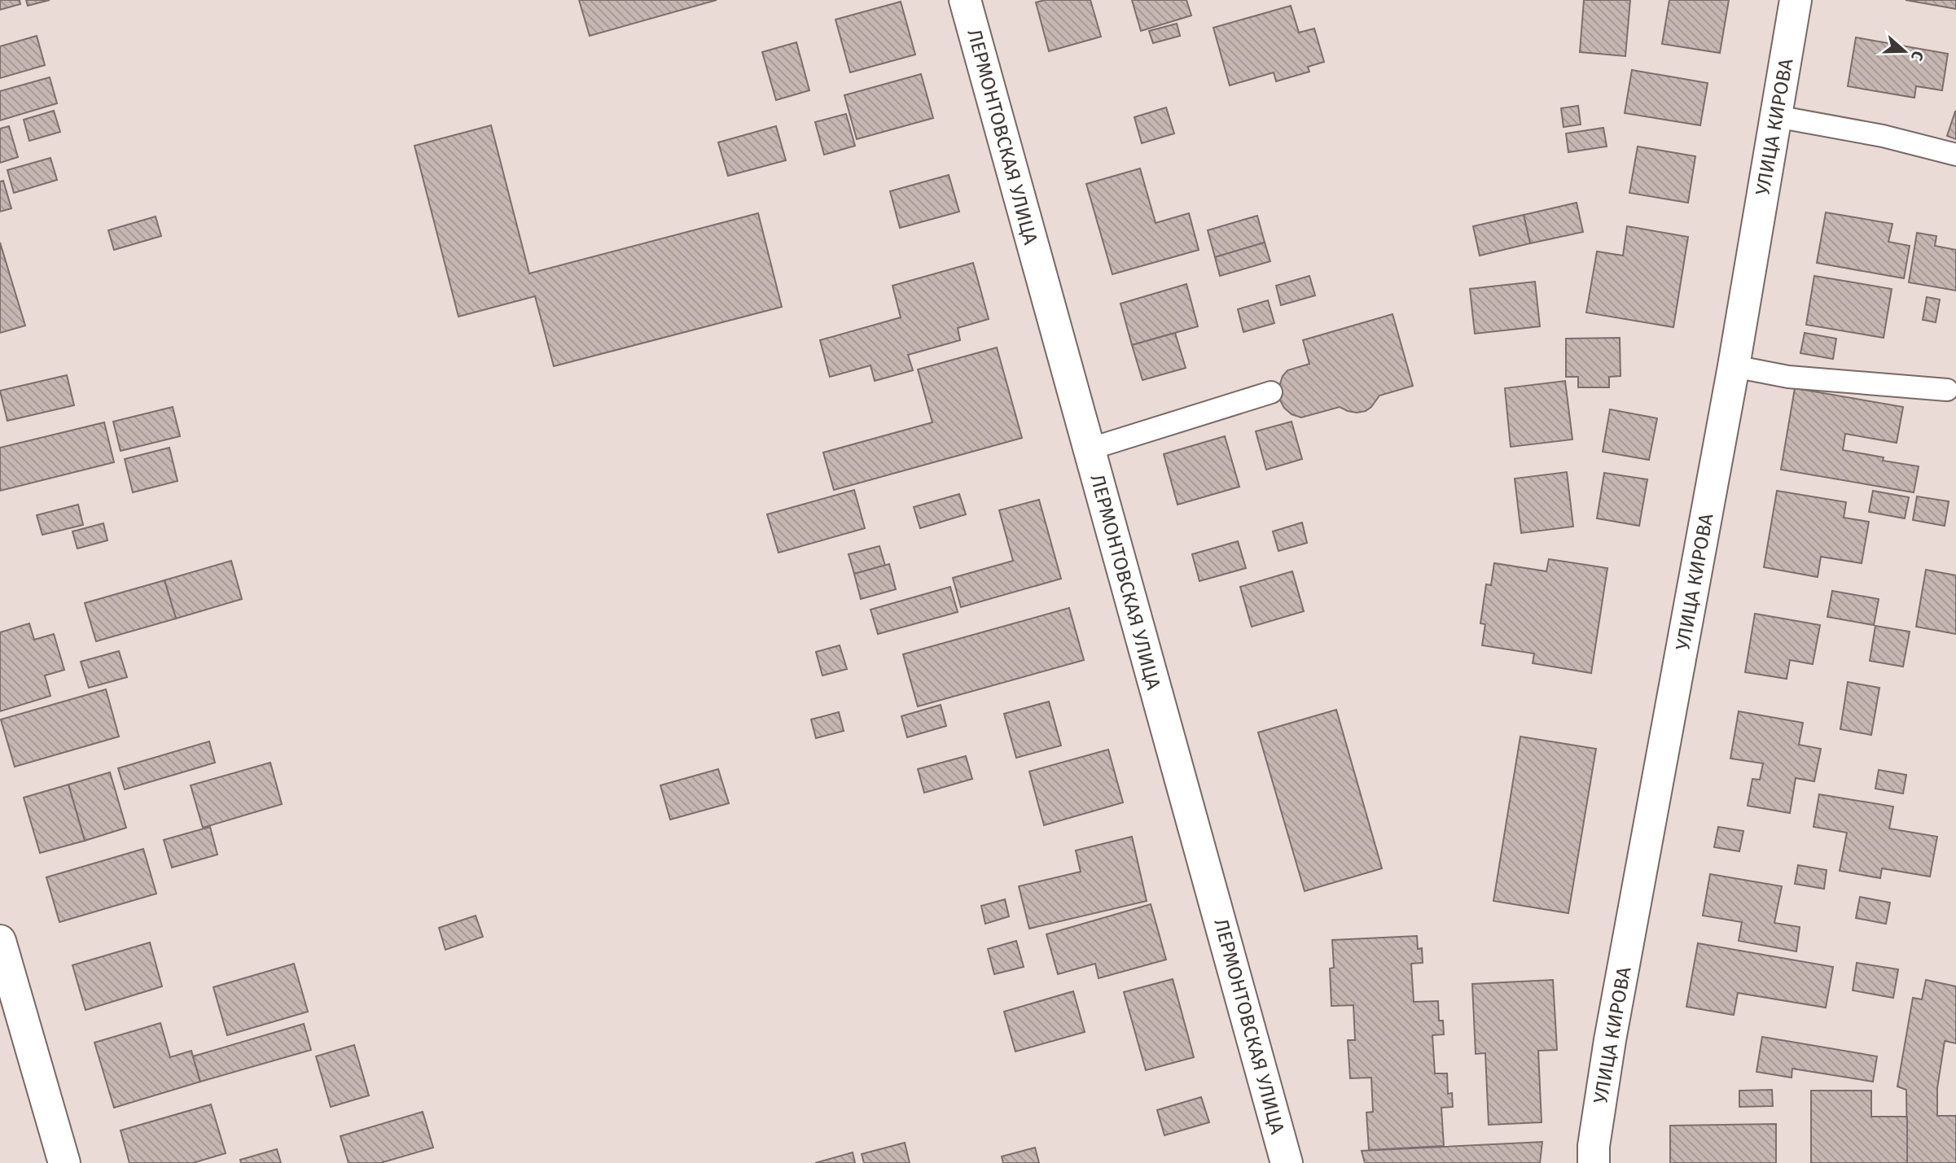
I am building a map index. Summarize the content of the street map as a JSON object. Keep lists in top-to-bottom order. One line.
{"streets":{"street":["УЛИЦА КИРОВА","ЛЕРМОНТОВСКАЯ УЛИЦА"]},"north":"right"}
